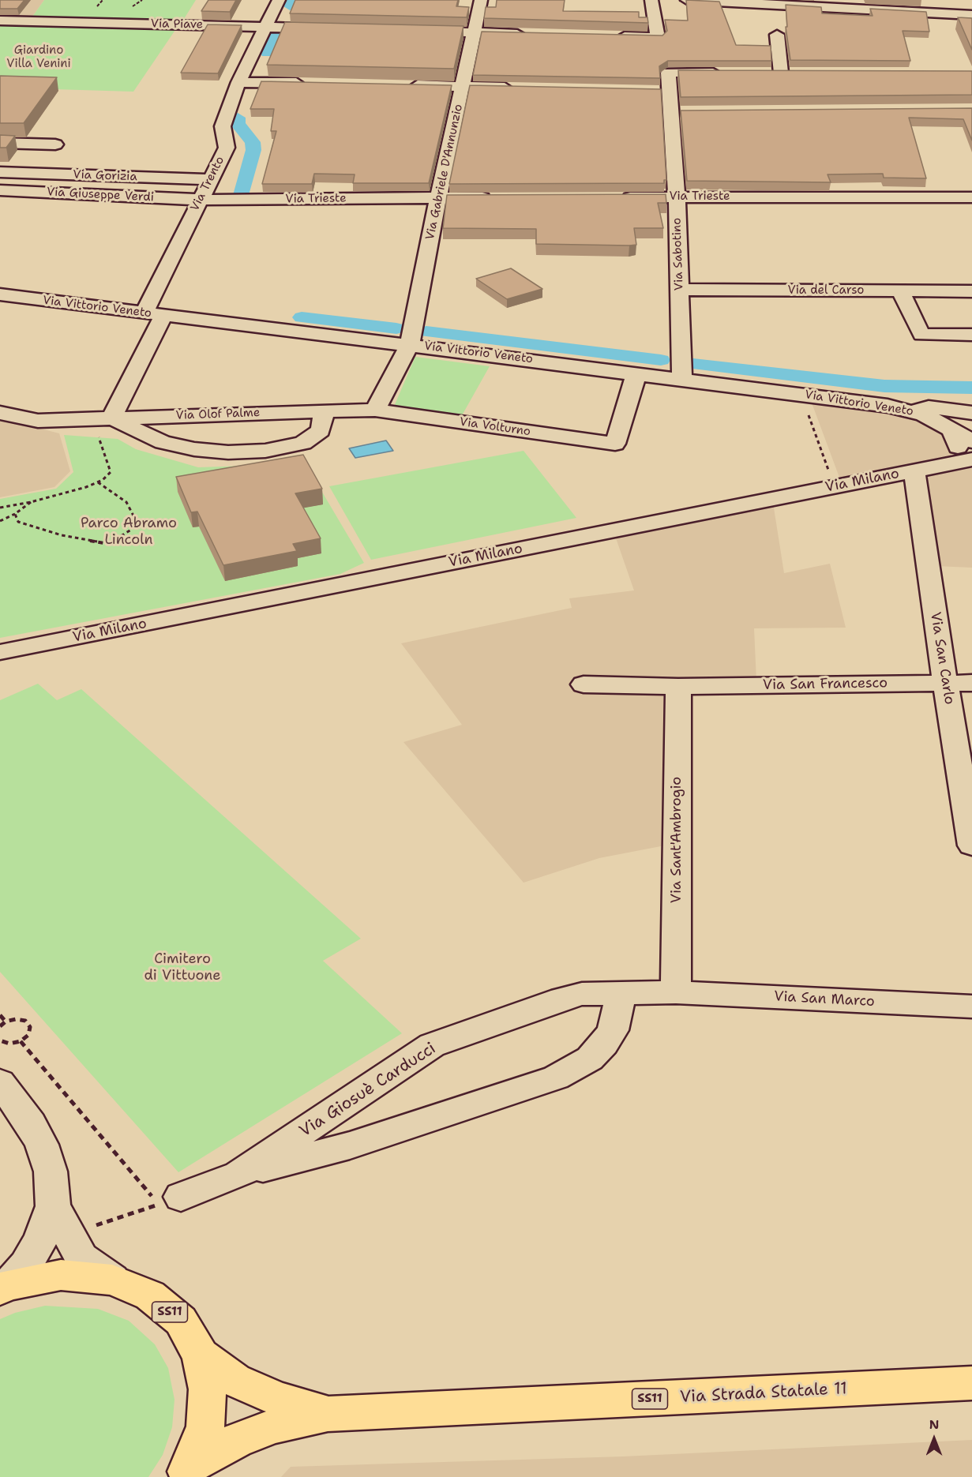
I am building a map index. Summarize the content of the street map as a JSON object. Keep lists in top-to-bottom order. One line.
{"streets":{"main road":["SS11","Via Strada Statale 11"],"street":["Via Piave","Via Gabriele D'Annunzio","Via Gorizia","Via Trento","Via Giuseppe Verdi","Via Trieste","Via Sabotino","Via del Carso","Via Vittorio Veneto","Via Olof Palme","Via Volturno","Via Milano","Via San Carlo","Via San Francesco","Via Sant'Ambrogio","Via San Marco","Via Giosuè Carducci"]},"crossings":[["Via Piave","Via Trento"],["Via Gabriele D'Annunzio","Via Trieste"],["Via Gabriele D'Annunzio","Via Vittorio Veneto"],["Via Gorizia","Via Trento"],["Via Trento","Via Giuseppe Verdi"],["Via Trento","Via Trieste"],["Via Trento","Via Vittorio Veneto"],["Via Giuseppe Verdi","Via Trieste"],["Via Trieste","Via Sabotino"],["Via Sabotino","Via del Carso"],["Via Sabotino","Via Vittorio Veneto"],["Via Vittorio Veneto","Via Volturno"],["Via Vittorio Veneto","Via Milano"],["Via Olof Palme","Via Volturno"],["Via Milano","Via San Carlo"],["Via San Carlo","Via San Francesco"],["Via San Francesco","Via Sant'Ambrogio"],["Via Sant'Ambrogio","Via San Marco"],["Via Sant'Ambrogio","Via Giosuè Carducci"],["Via San Marco","Via Giosuè Carducci"]],"parks":["Giardino Villa Venini","Parco Abramo Lincoln","Cimitero di Vittuone"],"north":"top"}
